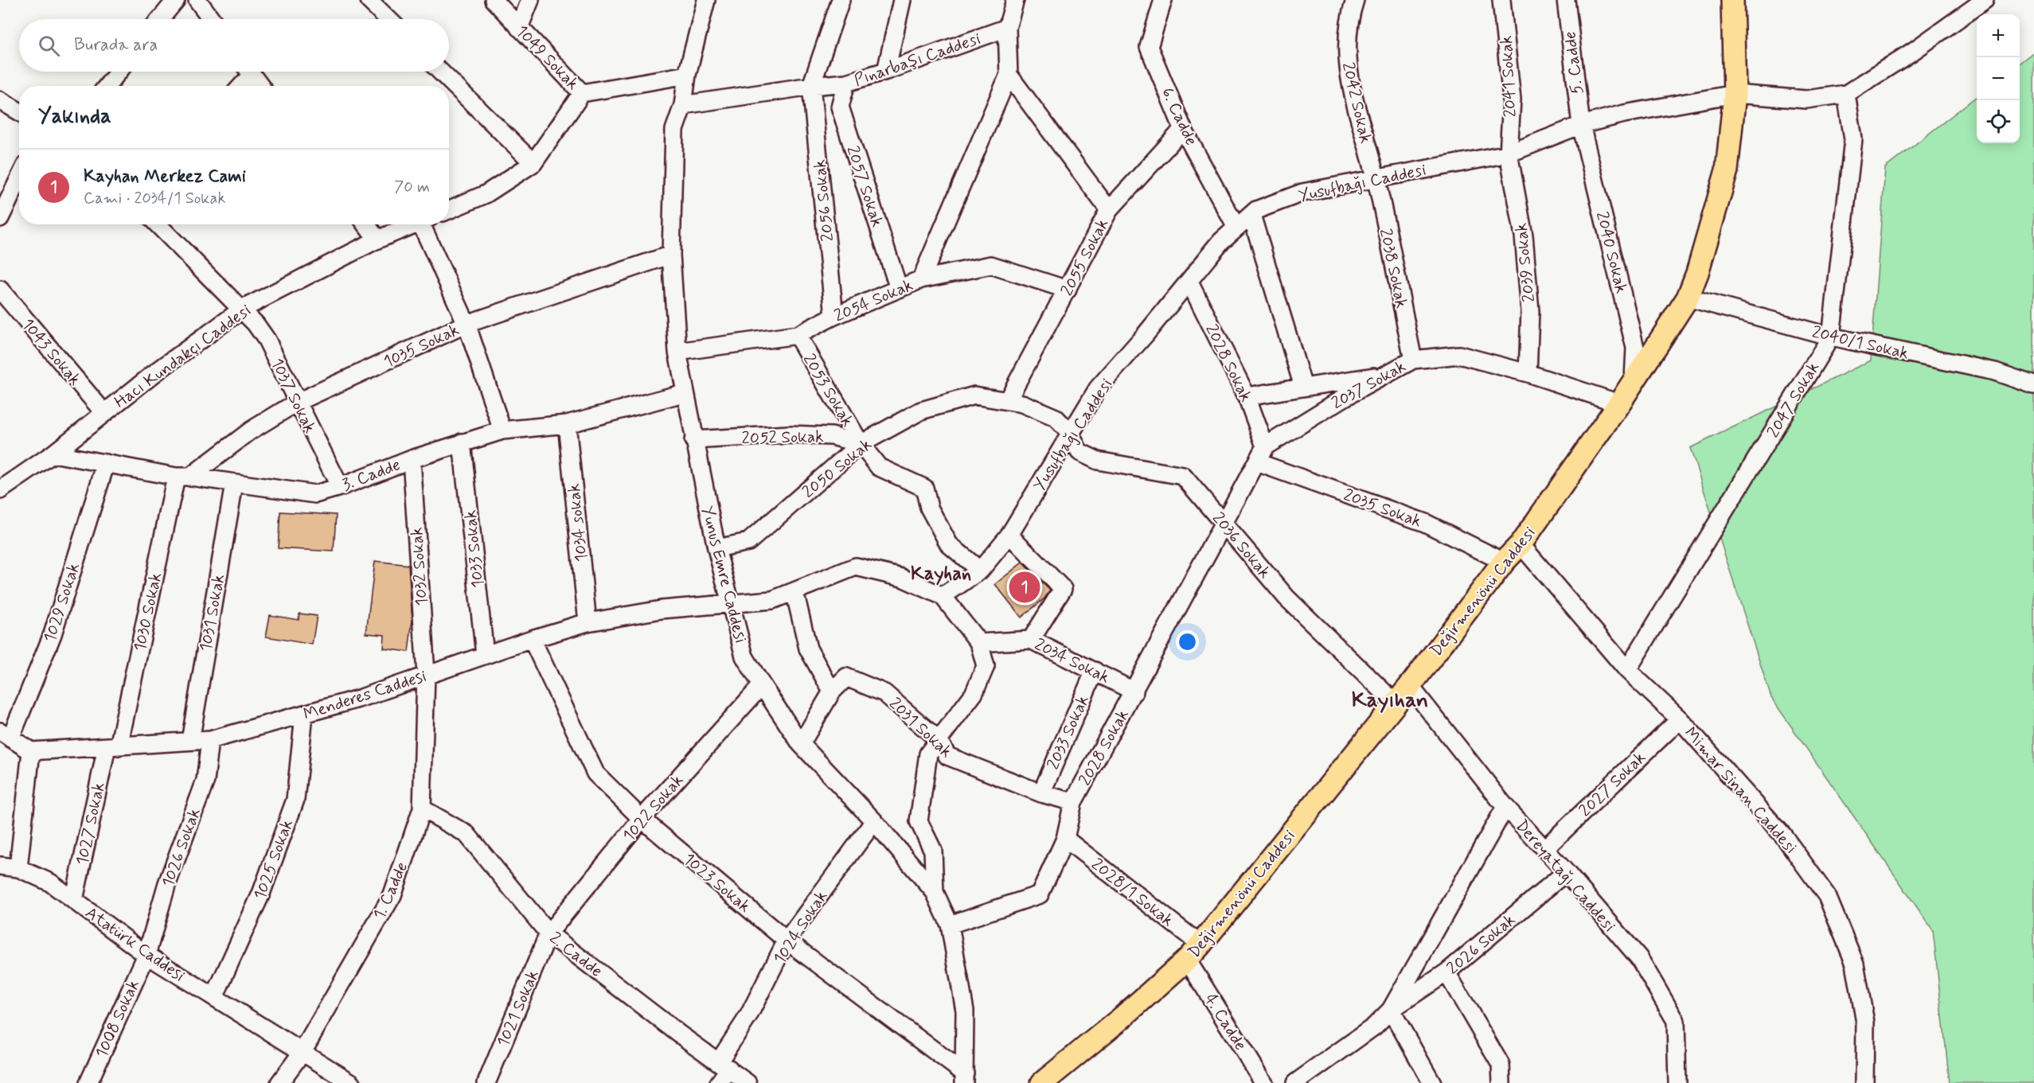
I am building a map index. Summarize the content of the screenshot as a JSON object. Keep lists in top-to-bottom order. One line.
{"streets":{"main road":["Değirmenönü Caddesi"],"street":["1049 Sokak","Pınarbaşı Caddesi","5. Cadde","2041 Sokak","2042 Sokak","6. Cadde","Yusufbağı Caddesi","2057 Sokak","2056 Sokak","2040 Sokak","2055 Sokak","2039 Sokak","2038 Sokak","2054 Sokak","2040/1 Sokak","1035 Sokak","1043 Sokak","Hacı Kundakçı Caddesi","2028 Sokak","2037 Sokak","2053 Sokak","1037 Sokak","2047 Sokak","2052 Sokak","2050 Sokak","3. Cadde","2035 Sokak","1034 sokak","2036 Sokak","1033 Sokak","1032 Sokak","Yunus Emre Caddesi","1029 Sokak","1030 Sokak","1031 Sokak","2034 Sokak","Menderes Caddesi","2031 Sokak","2033 Sokak","2027 Sokak","Mimar Sinan Caddesi","1022 Sokak","1027 Sokak","1026 Sokak","1025 Sokak","Dereyatağı Caddesi","1023 Sokak","1. Cadde","2028/1 Sokak","1024 Sokak","Atatürk Caddesi","2026 Sokak","2. Cadde","1021 Sokak","1008 Sokak","4. Cadde"]},"crossings":[["Pınarbaşı Caddesi","2057 Sokak"],["Pınarbaşı Caddesi","2056 Sokak"],["Pınarbaşı Caddesi","Yunus Emre Caddesi"],["5. Cadde","Yusufbağı Caddesi"],["5. Cadde","2040 Sokak"],["2041 Sokak","Yusufbağı Caddesi"],["2041 Sokak","2039 Sokak"],["2042 Sokak","Yusufbağı Caddesi"],["2042 Sokak","2038 Sokak"],["6. Cadde","Yusufbağı Caddesi"],["6. Cadde","2055 Sokak"],["Yusufbağı Caddesi","2040 Sokak"],["Yusufbağı Caddesi","2039 Sokak"],["Yusufbağı Caddesi","2038 Sokak"],["Yusufbağı Caddesi","2028 Sokak"],["Yusufbağı Caddesi","2047 Sokak"],["Yusufbağı Caddesi","2050 Sokak"],["Yusufbağı Caddesi","2036 Sokak"],["Yusufbağı Caddesi","Değirmenönü Caddesi"],["2057 Sokak","2054 Sokak"],["2056 Sokak","2054 Sokak"],["2040 Sokak","Değirmenönü Caddesi"],["2055 Sokak","2054 Sokak"],["2055 Sokak","2050 Sokak"],["2039 Sokak","2037 Sokak"],["2038 Sokak","2037 Sokak"],["2054 Sokak","2053 Sokak"],["2054 Sokak","Yunus Emre Caddesi"],["2040/1 Sokak","2047 Sokak"],["2040/1 Sokak","Değirmenönü Caddesi"],["1035 Sokak","1037 Sokak"],["1035 Sokak","3. Cadde"],["1035 Sokak","Yunus Emre Caddesi"],["1035 Sokak","1030 Sokak"],["1043 Sokak","Hacı Kundakçı Caddesi"],["Hacı Kundakçı Caddesi","1037 Sokak"],["Hacı Kundakçı Caddesi","3. Cadde"],["2028 Sokak","2037 Sokak"],["2028 Sokak","2036 Sokak"],["2028 Sokak","Yunus Emre Caddesi"],["2028 Sokak","2034 Sokak"],["2028 Sokak","2031 Sokak"],["2028 Sokak","2028/1 Sokak"],["2037 Sokak","Değirmenönü Caddesi"],["2053 Sokak","2052 Sokak"],["2053 Sokak","2050 Sokak"],["1037 Sokak","3. Cadde"],["2047 Sokak","Mimar Sinan Caddesi"],["2052 Sokak","2050 Sokak"],["2052 Sokak","Yunus Emre Caddesi"],["2050 Sokak","2036 Sokak"],["2050 Sokak","Yunus Emre Caddesi"],["3. Cadde","1034 sokak"],["3. Cadde","1033 Sokak"],["3. Cadde","1032 Sokak"],["3. Cadde","Yunus Emre Caddesi"],["3. Cadde","1029 Sokak"],["3. Cadde","1030 Sokak"],["3. Cadde","1031 Sokak"],["2035 Sokak","Değirmenönü Caddesi"],["1034 sokak","Menderes Caddesi"],["2036 Sokak","Değirmenönü Caddesi"],["1033 Sokak","Menderes Caddesi"],["1032 Sokak","Menderes Caddesi"],["1032 Sokak","1. Cadde"],["Yunus Emre Caddesi","Menderes Caddesi"],["Yunus Emre Caddesi","2031 Sokak"],["Yunus Emre Caddesi","1022 Sokak"],["Yunus Emre Caddesi","1023 Sokak"],["Yunus Emre Caddesi","1024 Sokak"],["Değirmenönü Caddesi","Mimar Sinan Caddesi"],["Değirmenönü Caddesi","Dereyatağı Caddesi"],["Değirmenönü Caddesi","2028/1 Sokak"],["Değirmenönü Caddesi","4. Cadde"],["1030 Sokak","Menderes Caddesi"],["1030 Sokak","1027 Sokak"],["1031 Sokak","Menderes Caddesi"],["2034 Sokak","2033 Sokak"],["Menderes Caddesi","1027 Sokak"],["Menderes Caddesi","1026 Sokak"],["Menderes Caddesi","1025 Sokak"],["Menderes Caddesi","1023 Sokak"],["Menderes Caddesi","1. Cadde"],["2031 Sokak","2033 Sokak"],["2027 Sokak","Mimar Sinan Caddesi"],["2027 Sokak","Dereyatağı Caddesi"],["1022 Sokak","1023 Sokak"],["1022 Sokak","2. Cadde"],["1022 Sokak","1021 Sokak"],["1027 Sokak","Atatürk Caddesi"],["1026 Sokak","Atatürk Caddesi"],["1026 Sokak","1008 Sokak"],["1025 Sokak","Atatürk Caddesi"],["Dereyatağı Caddesi","2026 Sokak"],["1023 Sokak","1024 Sokak"],["1. Cadde","Atatürk Caddesi"],["1. Cadde","2. Cadde"],["2028/1 Sokak","4. Cadde"],["1024 Sokak","2. Cadde"],["Atatürk Caddesi","1008 Sokak"],["2. Cadde","1021 Sokak"]],"districts":["Kayhan","Kayıhan"],"page":{"map_buttons":["+","−"],"search":"Burada ara","heading":"Yakında","list":[{"mark":"1","name":"Kayhan Merkez Cami","note":"Cami · 2034/1 Sokak","value":"70 m"}],"pins":"1"}}
